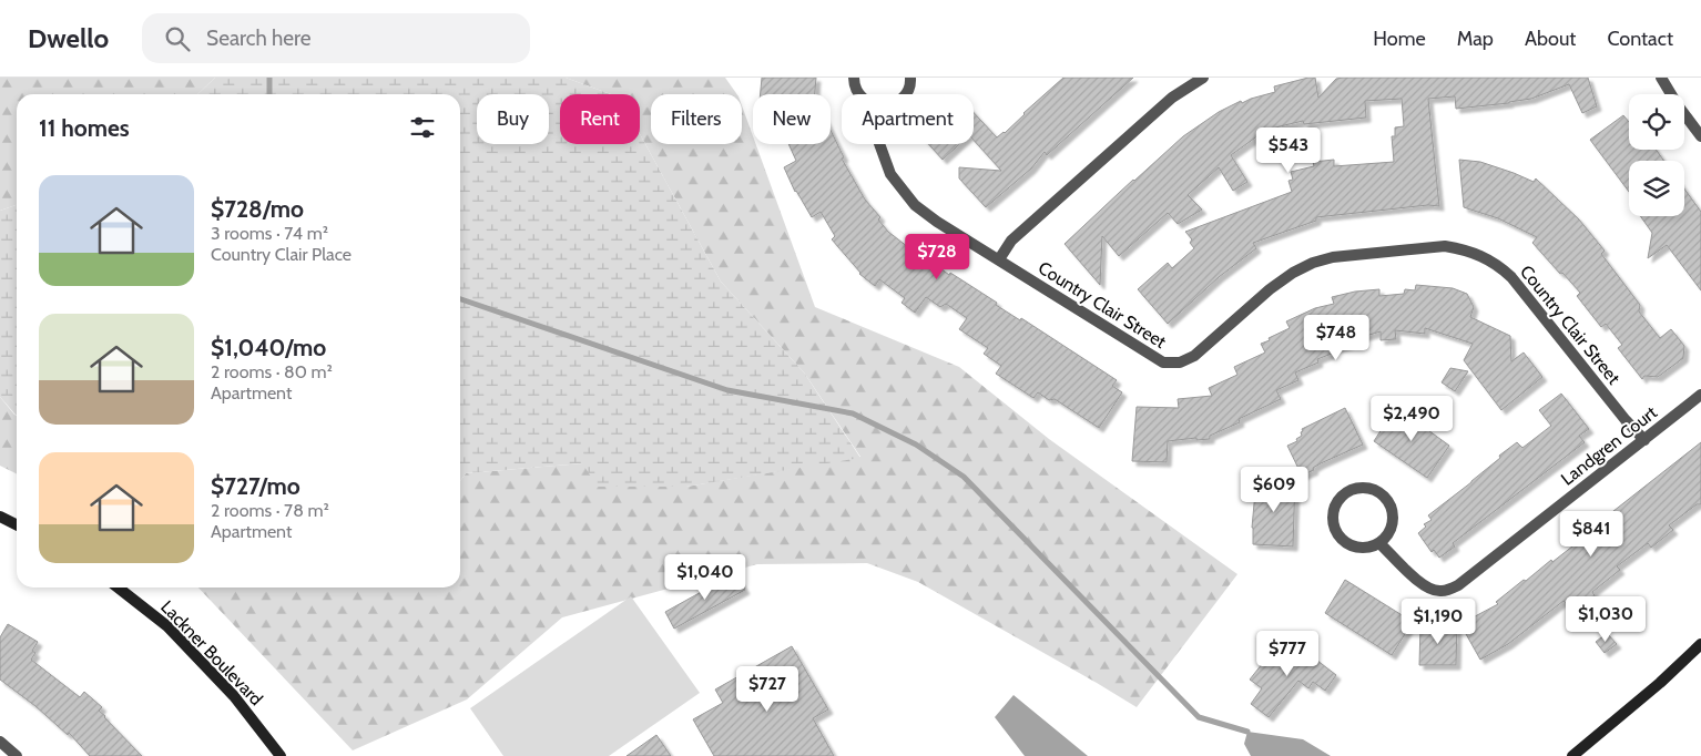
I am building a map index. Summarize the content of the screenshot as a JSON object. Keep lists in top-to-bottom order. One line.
{"streets":{"main road":["Lackner Boulevard"],"street":["Country Clair Street","Landgren Court"]},"crossings":[["Country Clair Street","Landgren Court"]],"page":{"header":"Dwello","search":"Search here","nav":["Home","Map","About","Contact"],"chip":["Buy","Rent","Filters","New","Apartment"],"heading":"11 homes","price":["$543","$728","$748","$2,490","$609","$841","$1,040","$1,030","$1,190","$777","$727"],"list":[{"name":"$728/mo","note":"3 rooms · 74 m² · Country Clair Place"},{"name":"$1,040/mo","note":"2 rooms · 80 m² · Apartment"},{"name":"$727/mo","note":"2 rooms · 78 m² · Apartment"}]}}
